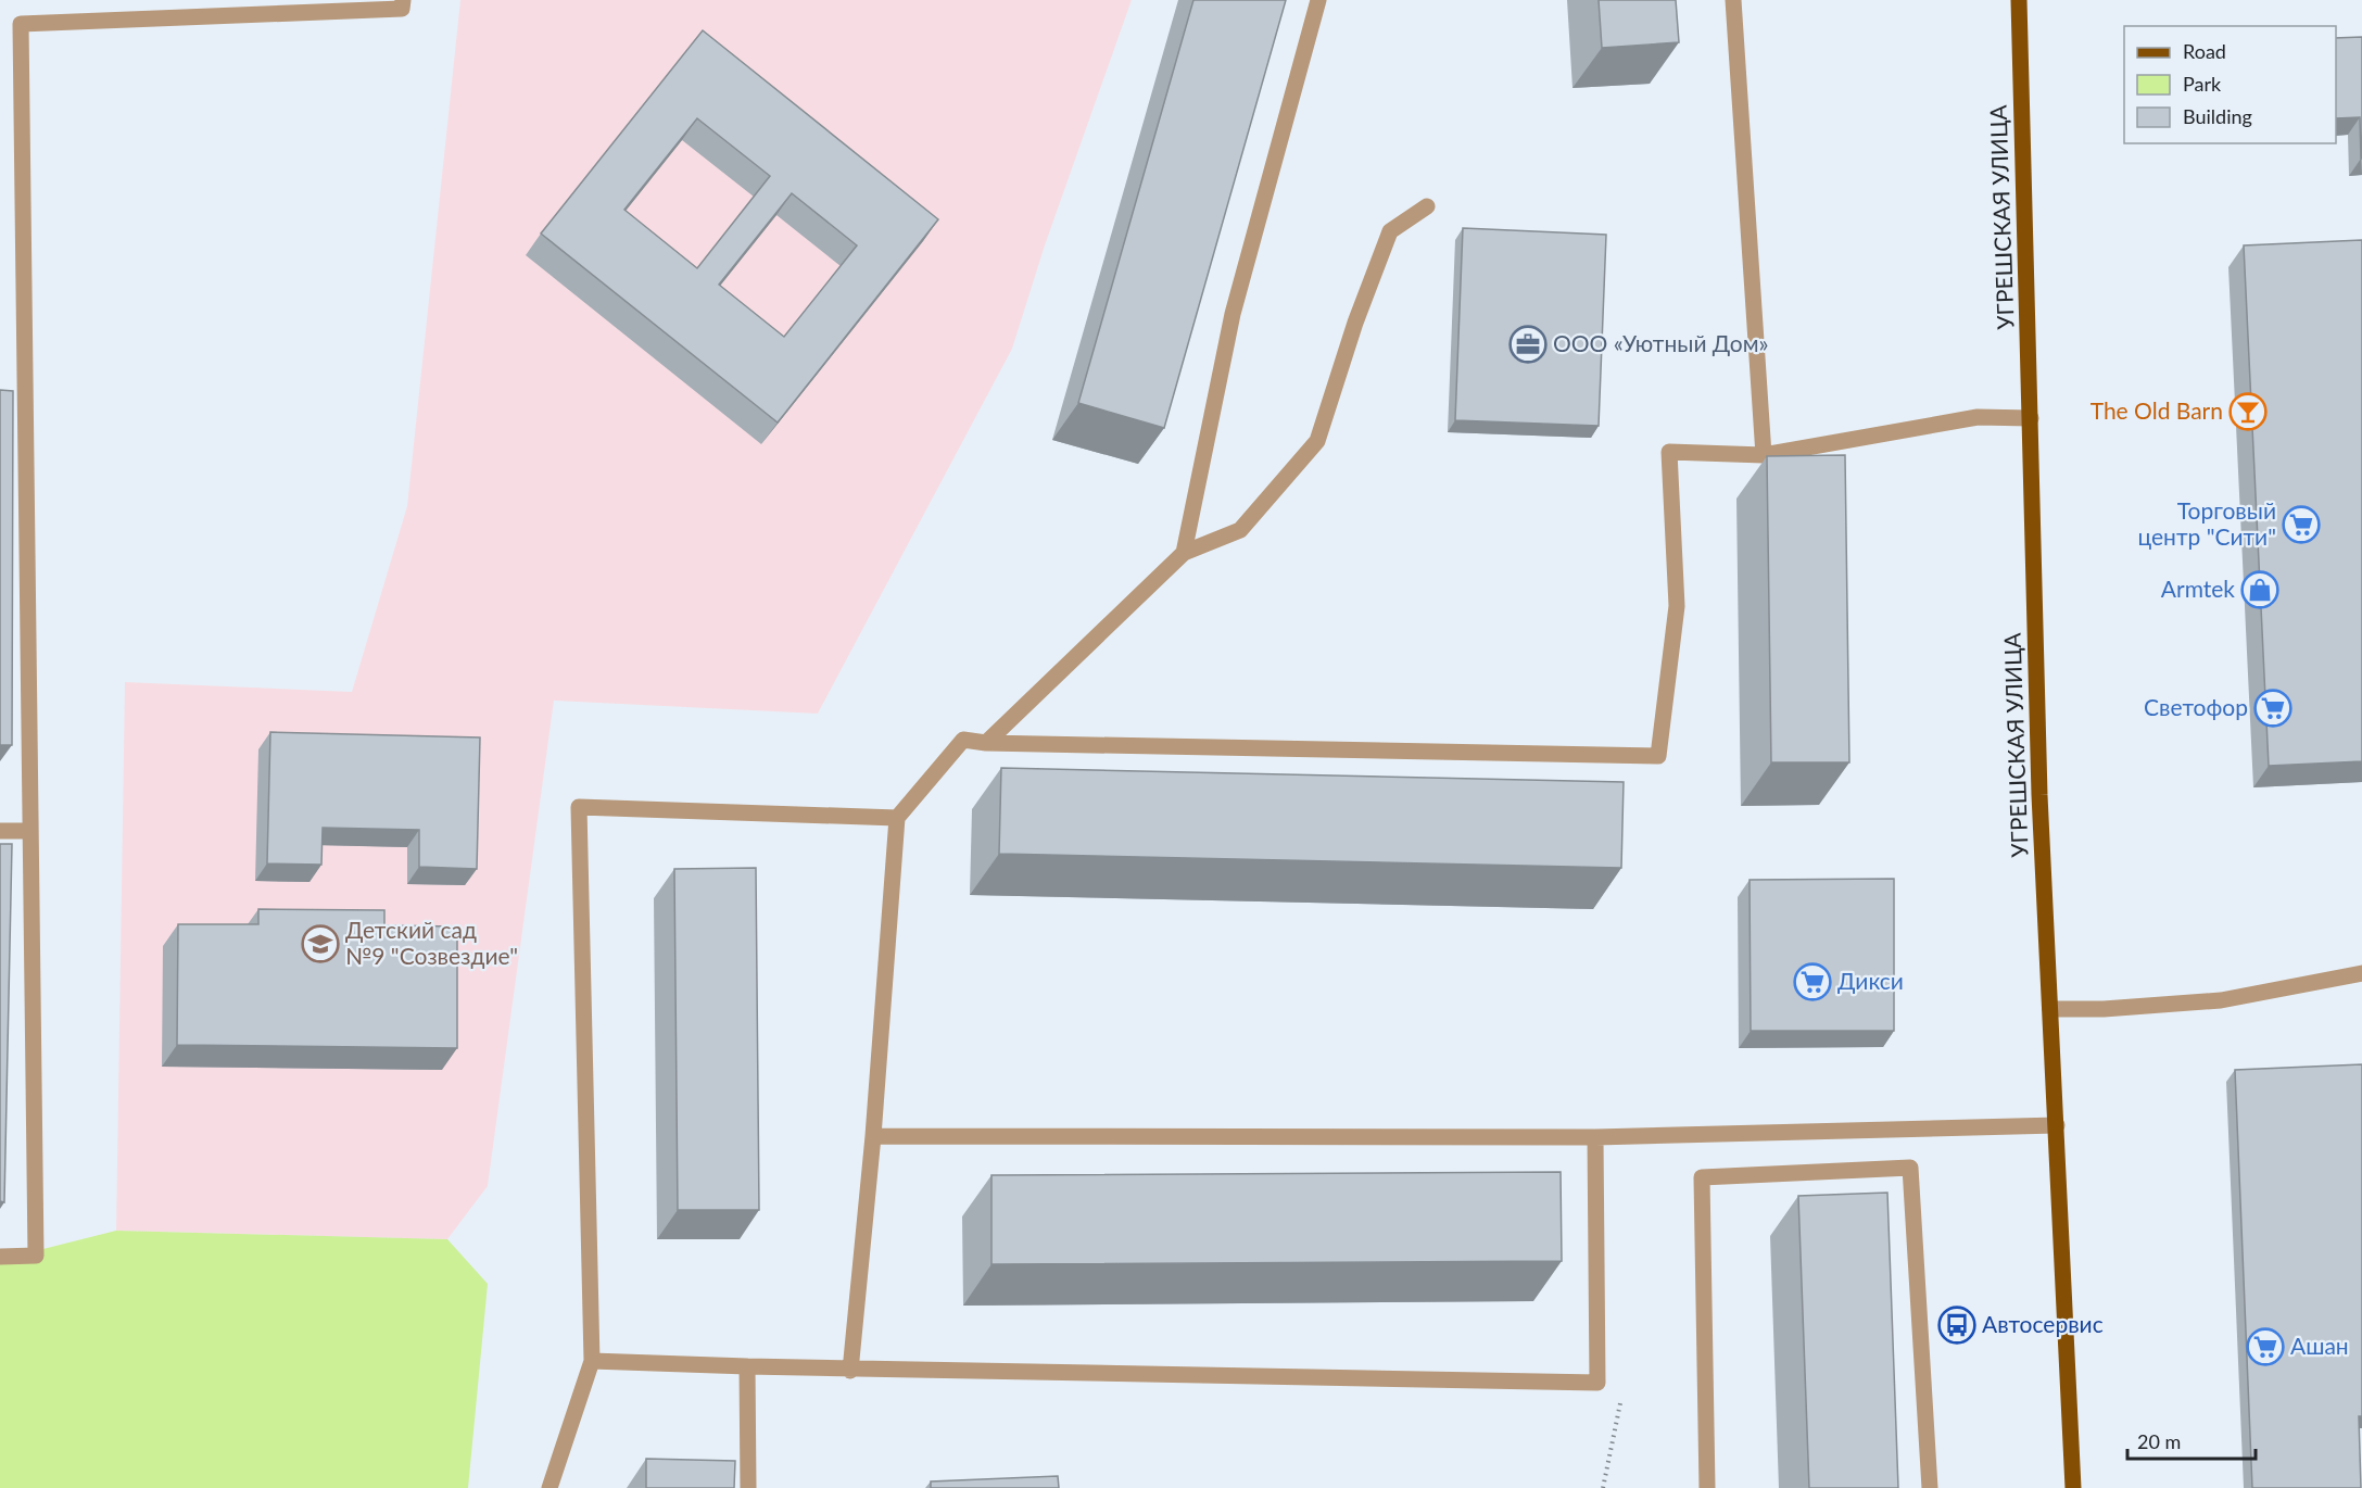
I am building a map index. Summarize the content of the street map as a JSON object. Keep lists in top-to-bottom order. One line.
{"streets":{"main road":["УГРЕШСКАЯ УЛИЦА"]},"places":{"office":["ООО «Уютный Дом»"],"bar":["The Old Barn"],"supermarket":["Торговый центр \"Сити\"","Светофор","Дикси","Ашан"],"shop":["Armtek"],"school or university":["Детский сад №9 \"Созвездие\""],"bus stop":["Автосервис"]},"legend":["Road","Park","Building"],"scale_bar":"20 m"}
